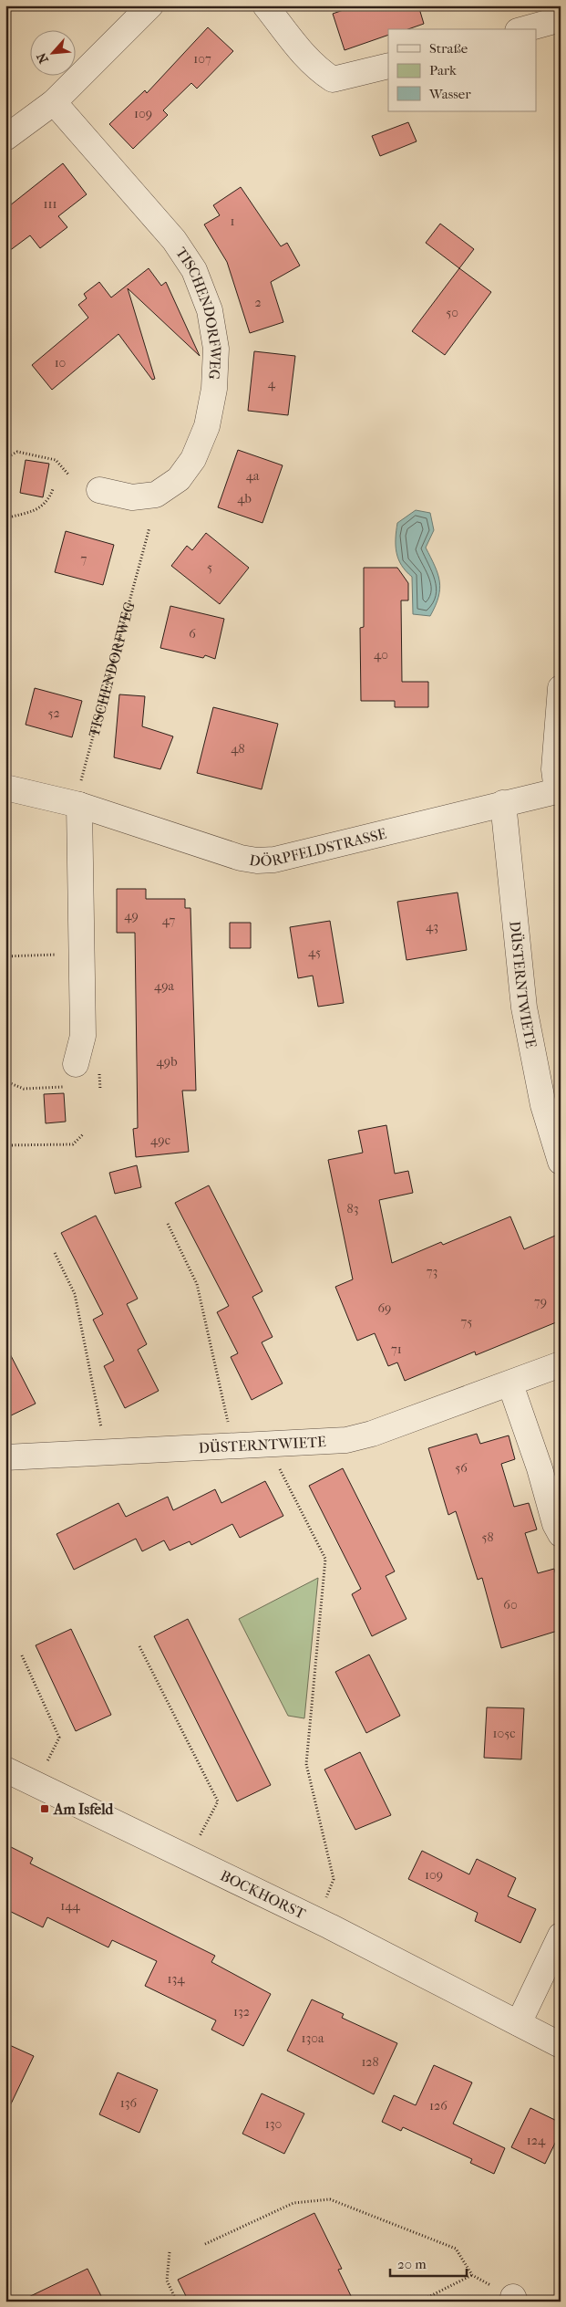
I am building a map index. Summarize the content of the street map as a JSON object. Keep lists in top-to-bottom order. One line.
{"streets":{"street":["TISCHENDORFWEG","DÖRPFELDSTRASSE","DÜSTERNTWIETE","BOCKHORST"]},"crossings":[["TISCHENDORFWEG","DÖRPFELDSTRASSE"],["DÖRPFELDSTRASSE","DÜSTERNTWIETE"]],"places":{"transit":["Am Isfeld"]},"house_numbers":["107","109","111","1","2","50","10","4","4a","4b","7","5","6","40","52","48","49","47","43","45","49a","49b","49c","83","73","79","69","75","71","56","58","60","105c","109","144","134","132","130a","128","136","126","130","124"],"legend":["Straße","Park","Wasser"],"scale_bar":"20 m","north":"bottom left"}
